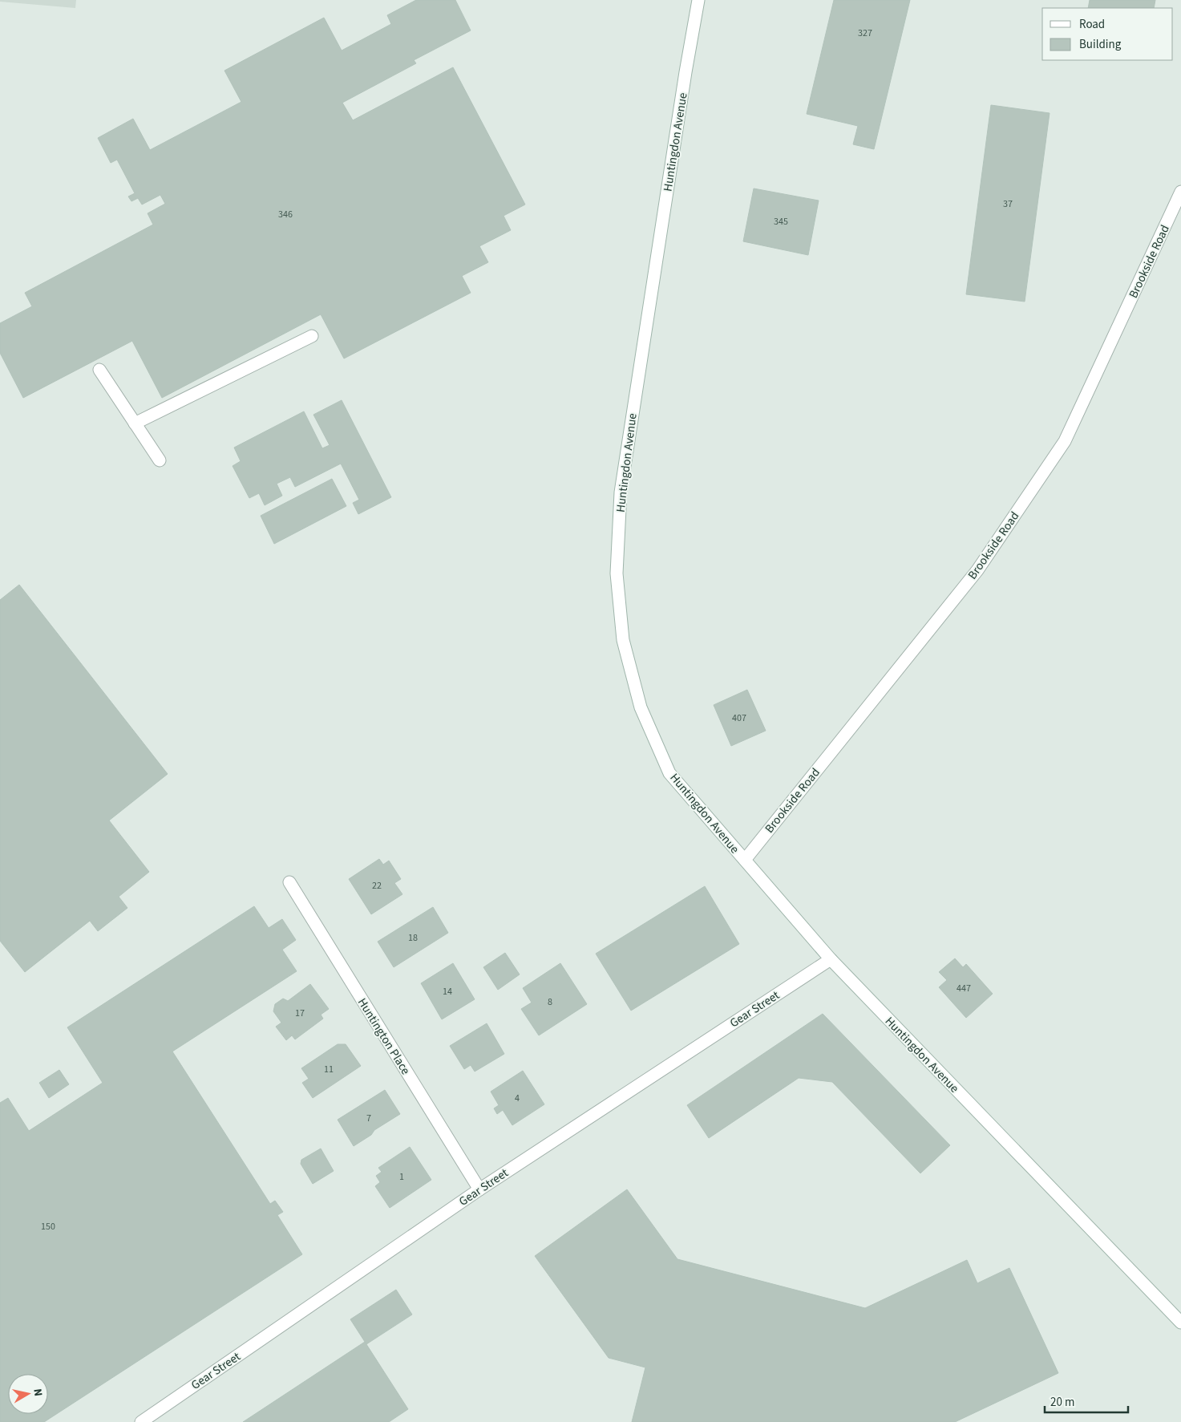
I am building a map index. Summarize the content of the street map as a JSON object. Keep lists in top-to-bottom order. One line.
{"streets":{"street":["Huntingdon Avenue","Brookside Road","Gear Street","Huntington Place"]},"crossings":[["Huntingdon Avenue","Brookside Road"],["Huntingdon Avenue","Gear Street"],["Gear Street","Huntington Place"]],"house_numbers":["327","37","346","345","407","22","18","447","14","8","17","11","4","7","1","150"],"legend":["Road","Building"],"scale_bar":"20 m","north":"right"}
